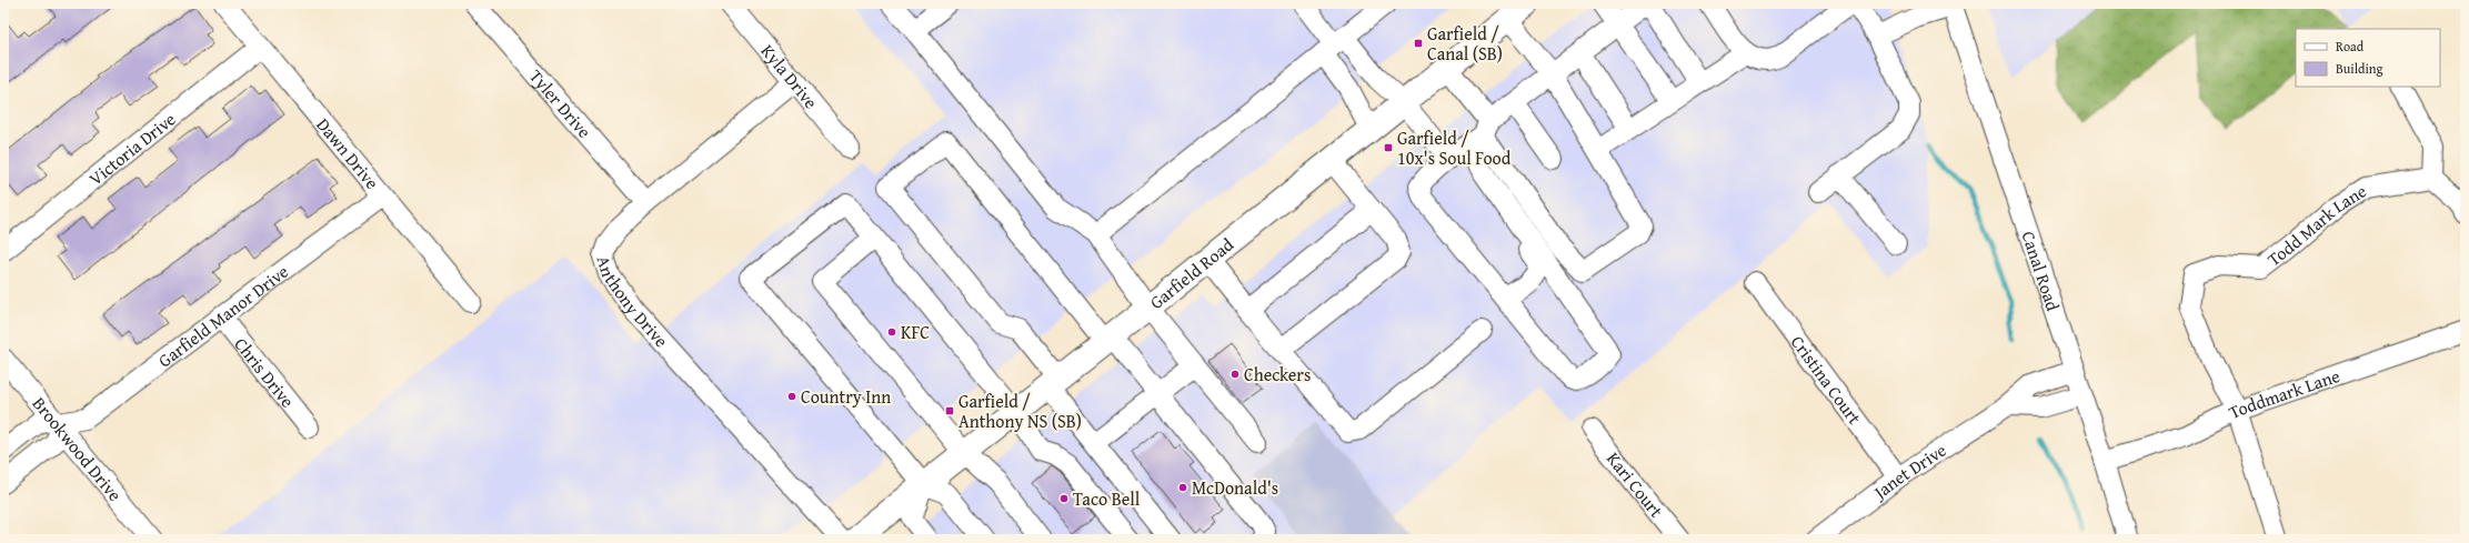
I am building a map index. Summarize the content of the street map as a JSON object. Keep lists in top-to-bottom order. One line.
{"streets":{"main road":["Garfield Road"],"street":["Kyla Drive","Tyler Drive","Victoria Drive","Dawn Drive","Todd Mark Lane","Canal Road","Anthony Drive","Garfield Manor Drive","Chris Drive","Cristina Court","Toddmark Lane","Brookwood Drive","Janet Drive","Kari Court"]},"crossings":[["Kyla Drive","Anthony Drive"],["Tyler Drive","Anthony Drive"],["Victoria Drive","Dawn Drive"],["Dawn Drive","Garfield Manor Drive"],["Todd Mark Lane","Toddmark Lane"],["Canal Road","Toddmark Lane"],["Canal Road","Janet Drive"],["Garfield Manor Drive","Chris Drive"],["Garfield Manor Drive","Brookwood Drive"],["Cristina Court","Janet Drive"]],"places":{"transit":["Garfield / Canal (SB)","Garfield / 10x's Soul Food","Garfield / Anthony NS (SB)"],"other":["KFC","Checkers","Country Inn","McDonald's","Taco Bell"]},"legend":["Road","Building"]}
